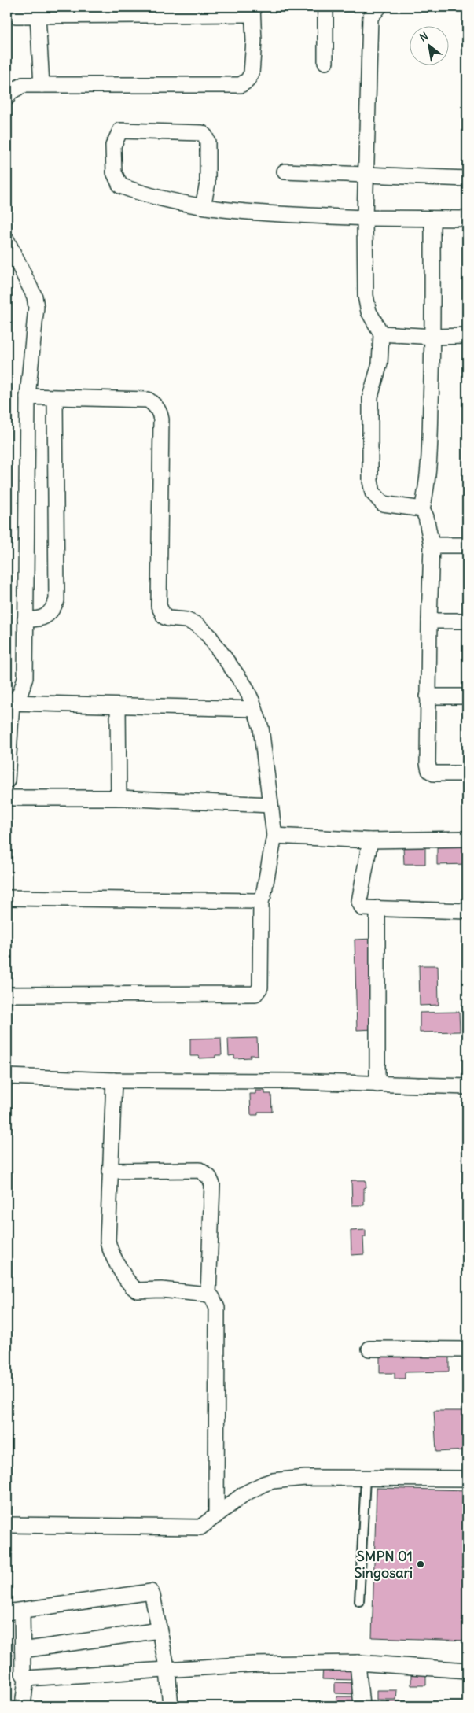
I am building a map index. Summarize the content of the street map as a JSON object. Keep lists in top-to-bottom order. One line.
{"places":["SMPN 01 Singosari"],"north":"top left"}
